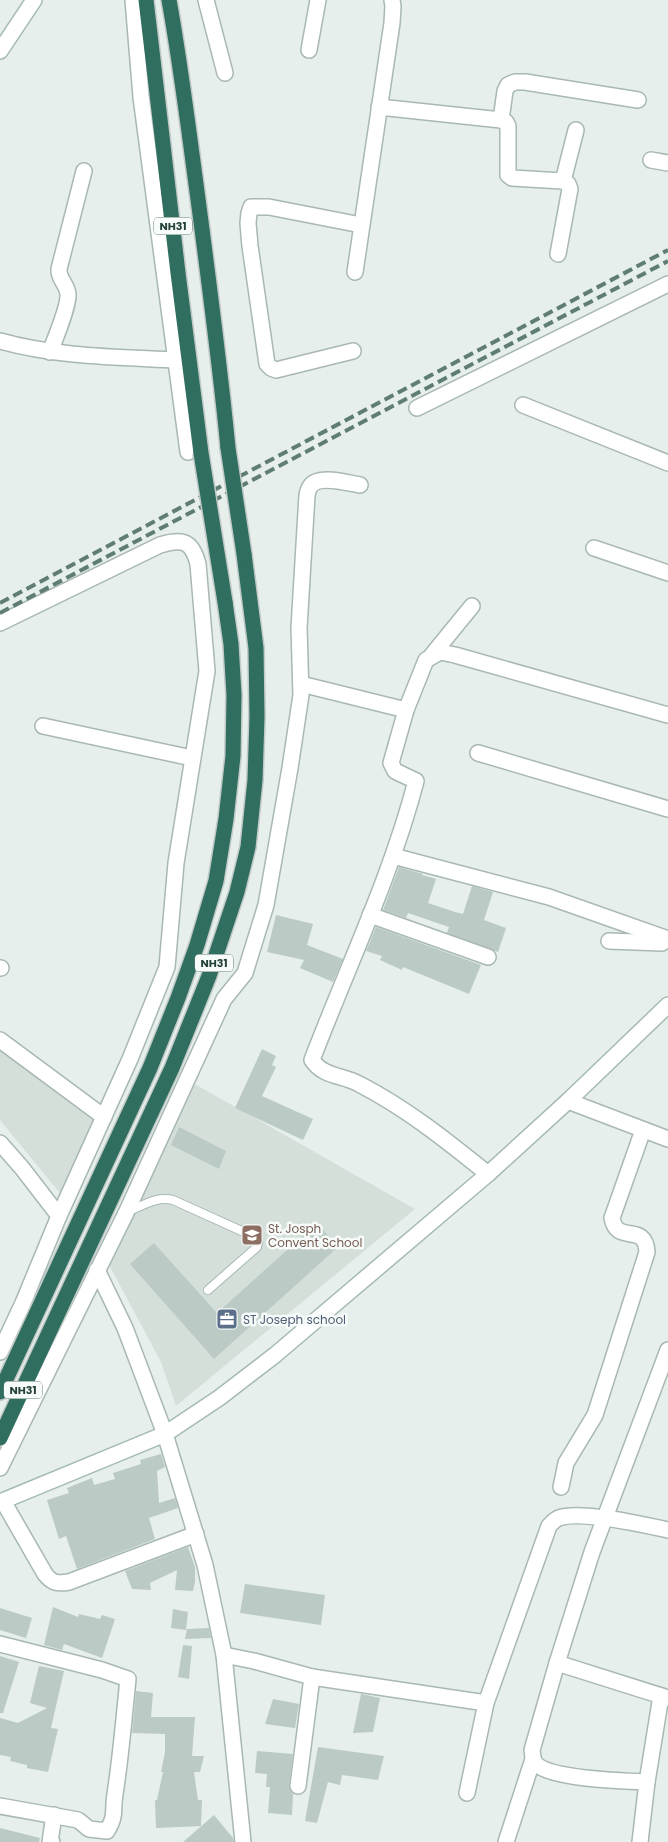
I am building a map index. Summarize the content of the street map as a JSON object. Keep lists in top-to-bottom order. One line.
{"streets":{"highway":["NH31"]},"places":{"school or university":["St. Josph Convent School"],"office":["ST Joseph school"]}}
